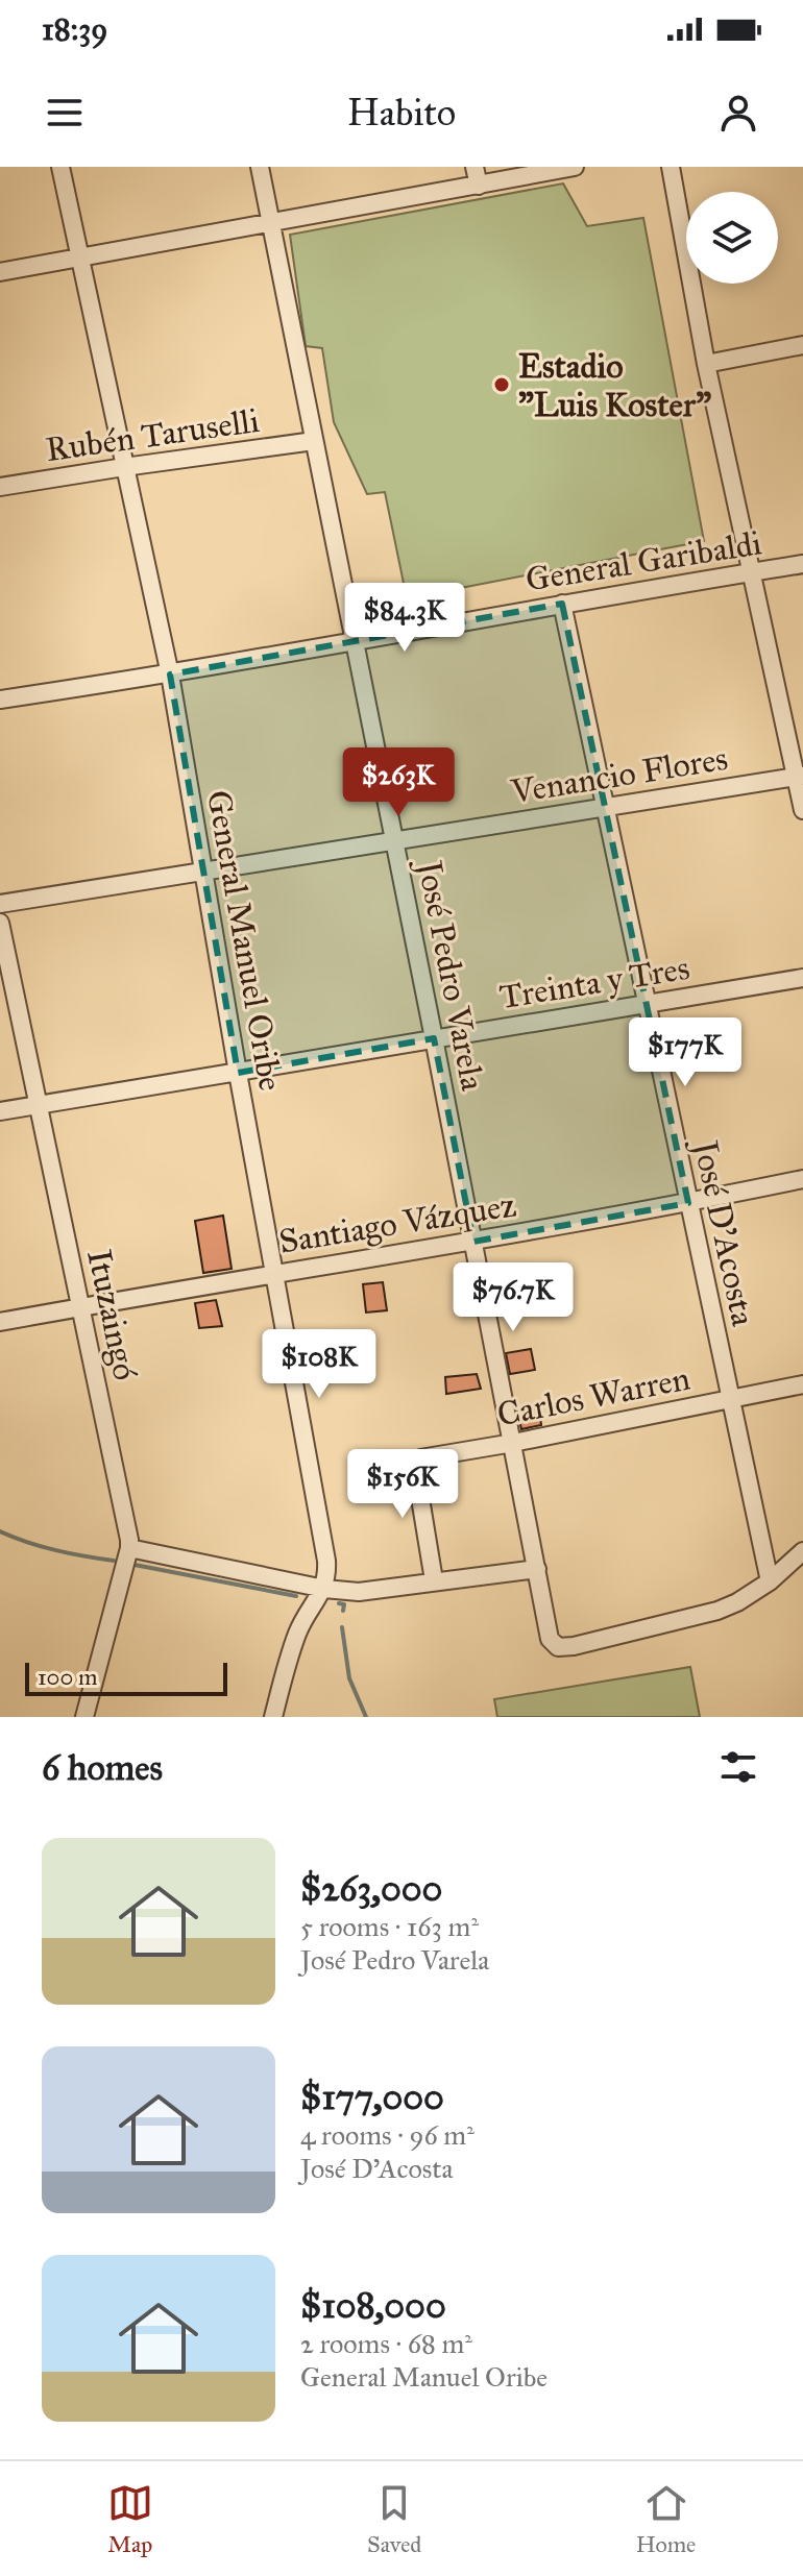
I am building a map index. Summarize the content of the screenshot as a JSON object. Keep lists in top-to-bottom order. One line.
{"streets":{"street":["Rubén Taruselli","General Garibaldi","Venancio Flores","General Manuel Oribe","José Pedro Varela","Treinta y Tres","Santiago Vázquez","José D'Acosta","Ituzaingó","Carlos Warren"]},"crossings":[["Rubén Taruselli","General Manuel Oribe"],["Rubén Taruselli","José Pedro Varela"],["General Garibaldi","General Manuel Oribe"],["General Garibaldi","José Pedro Varela"],["General Garibaldi","José D'Acosta"],["Venancio Flores","General Manuel Oribe"],["Venancio Flores","José Pedro Varela"],["Venancio Flores","José D'Acosta"],["General Manuel Oribe","Treinta y Tres"],["General Manuel Oribe","Santiago Vázquez"],["José Pedro Varela","Treinta y Tres"],["José Pedro Varela","Santiago Vázquez"],["José Pedro Varela","José D'Acosta"],["José Pedro Varela","Carlos Warren"],["Treinta y Tres","José D'Acosta"],["Treinta y Tres","Ituzaingó"],["Santiago Vázquez","José D'Acosta"],["Santiago Vázquez","Ituzaingó"],["José D'Acosta","Carlos Warren"]],"places":["Estadio \"Luis Koster\""],"scale_bar":"100 m","page":{"status":"18:39","header":"Habito","price":["$84.3K","$263K","$177K","$76.7K","$108K","$156K"],"scale":"100 m","heading":"6 homes","list":[{"name":"$263,000","note":"5 rooms · 163 m² · José Pedro Varela"},{"name":"$177,000","note":"4 rooms · 96 m² · José D'Acosta"},{"name":"$108,000","note":"2 rooms · 68 m² · General Manuel Oribe"}],"tabs":["Map","Saved","Home"]}}
